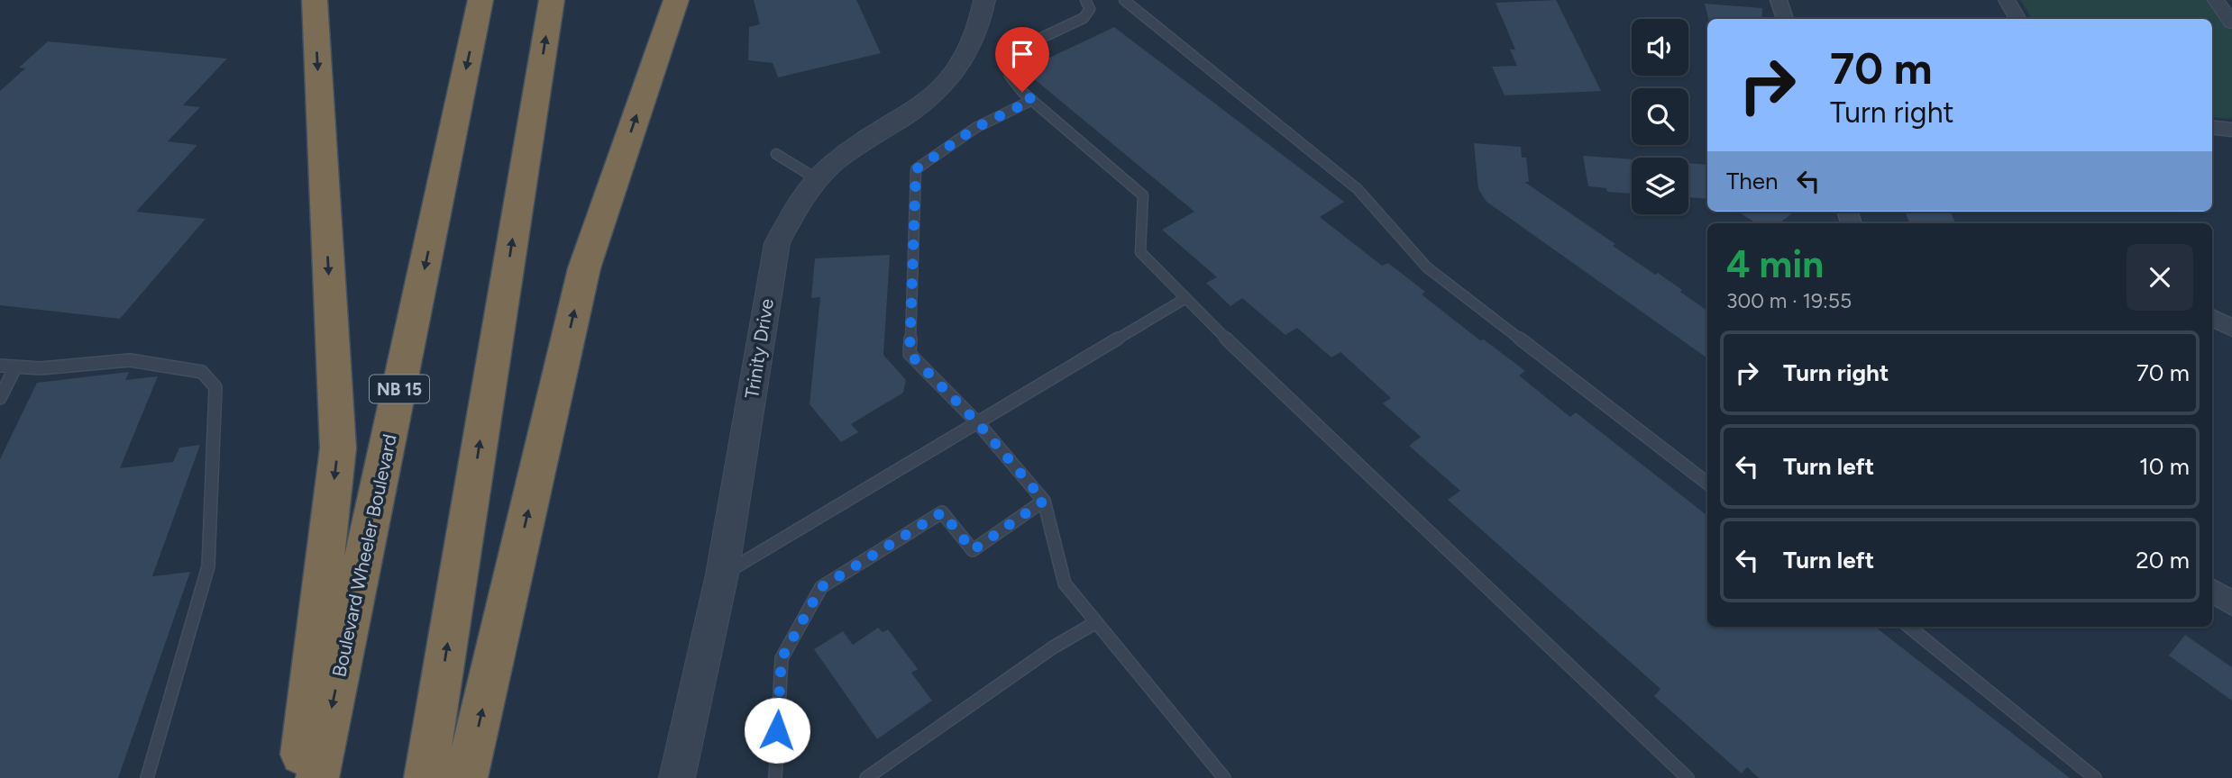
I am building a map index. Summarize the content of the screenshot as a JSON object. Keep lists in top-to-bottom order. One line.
{"streets":{"highway":["NB 15","Boulevard Wheeler Boulevard"],"street":["Trinity Drive"]},"page":{"turn":["70 m","Turn right"],"then":"Then","heading":["4 min","300 m · 19:55"],"list":[{"name":"Turn right","value":"70 m"},{"name":"Turn left","value":"10 m"},{"name":"Turn left","value":"20 m"}]}}
